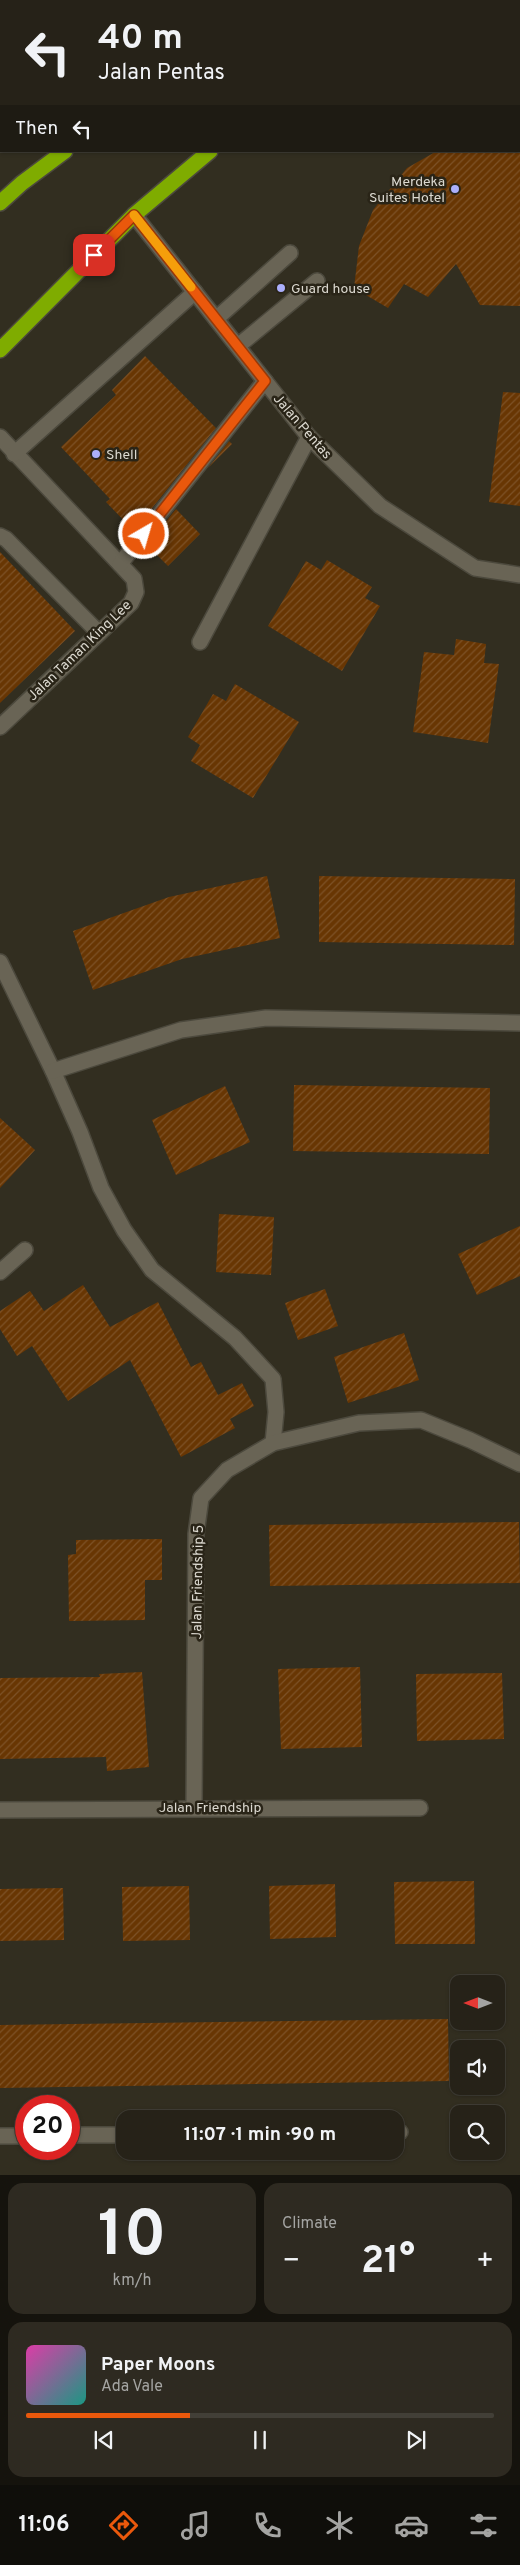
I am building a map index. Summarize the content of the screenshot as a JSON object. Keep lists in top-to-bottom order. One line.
{"streets":{"street":["Jalan Pentas","Jalan Taman King Lee","Jalan Friendship 5","Jalan Friendship"]},"crossings":[["Jalan Friendship 5","Jalan Friendship"]],"places":["Merdeka Suites Hotel","Guard house","Shell"],"north":"left","page":{"turn":["40 m","Jalan Pentas"],"then":"Then","limit":"20","trip":"11:07 · 1 min · 90 m","tile":[["10","km/h"],"Climate"],"heat":["−","21°","+"],"song":["Paper Moons","Ada Vale"],"tabs":"11:06"}}
